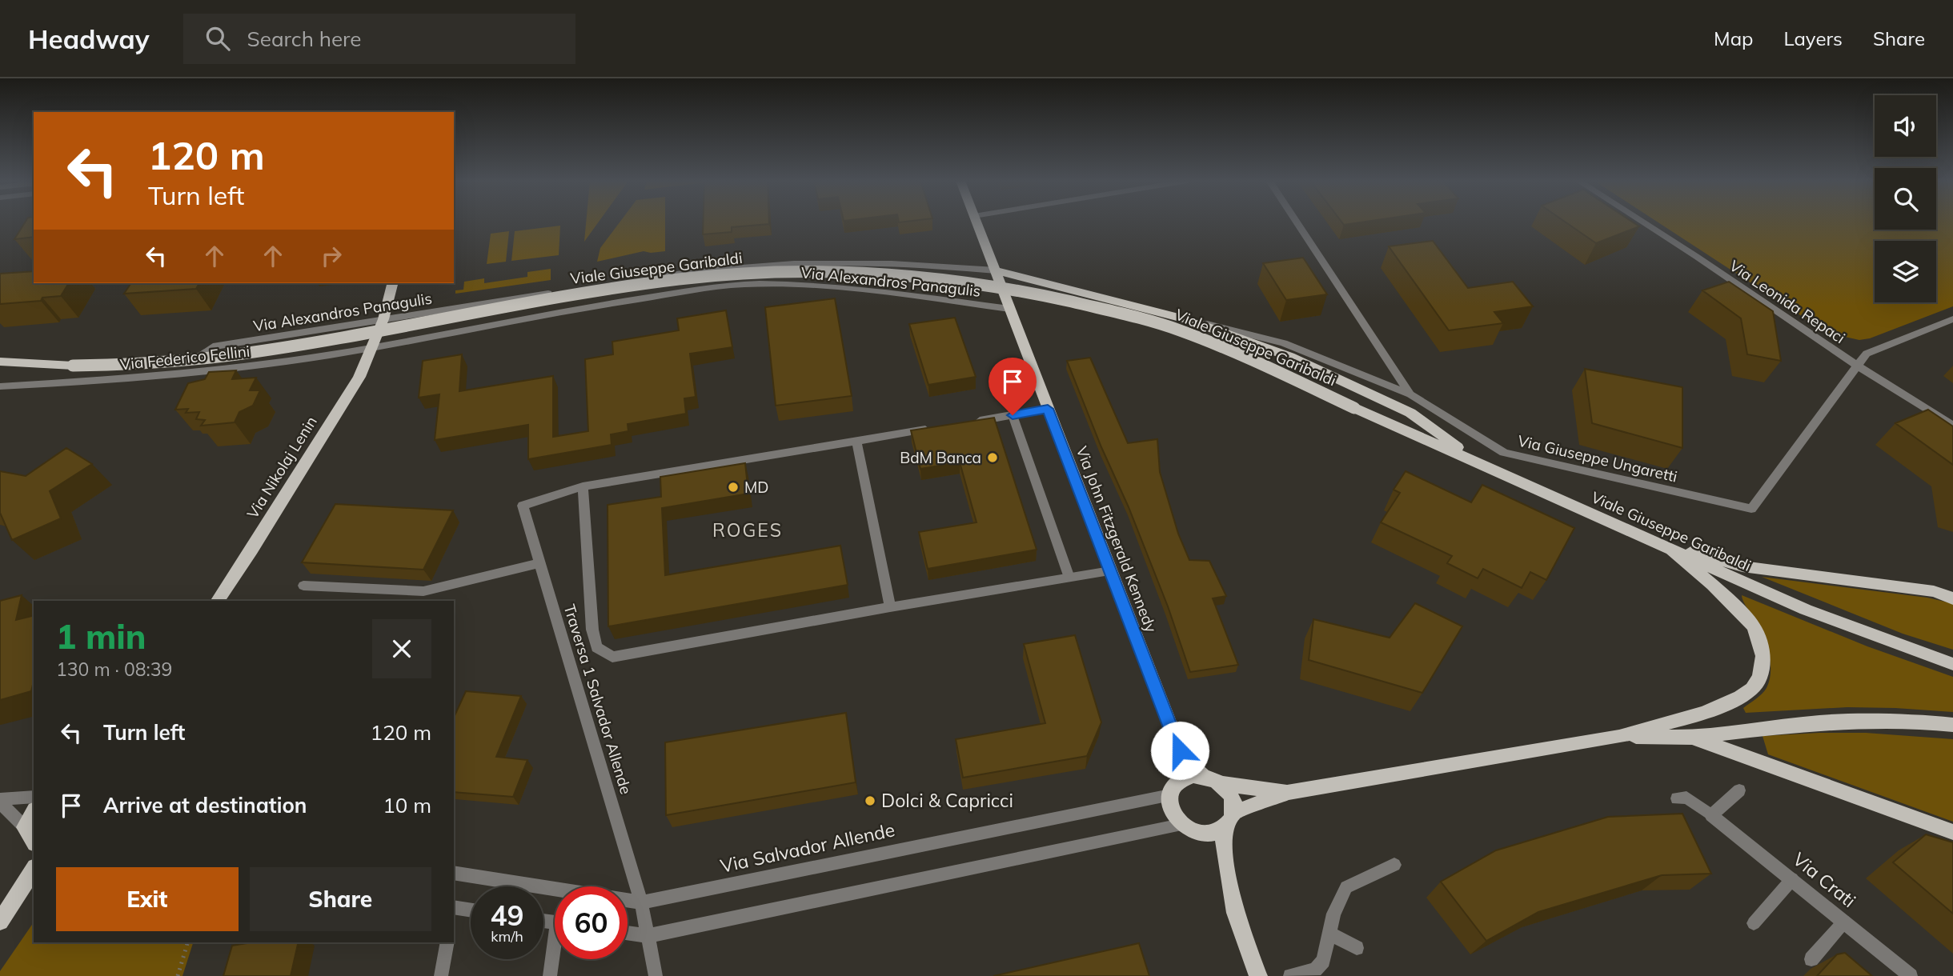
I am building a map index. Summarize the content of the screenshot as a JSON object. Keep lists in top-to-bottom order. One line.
{"streets":{"main road":["Viale Giuseppe Garibaldi","Via Nikolaj Lenin","Via John Fitzgerald Kennedy"],"street":["Via Alexandros Panagulis","Via Leonida Repaci","Via Federico Fellini","Via Giuseppe Ungaretti","Traversa 1 Salvador Allende","Via Salvador Allende","Via Crati"]},"crossings":[["Via Alexandros Panagulis","Via Federico Fellini"],["Via Alexandros Panagulis","Via Nikolaj Lenin"],["Via Alexandros Panagulis","Via John Fitzgerald Kennedy"],["Via Leonida Repaci","Via Giuseppe Ungaretti"],["Via Federico Fellini","Via Nikolaj Lenin"],["Via John Fitzgerald Kennedy","Via Salvador Allende"],["Traversa 1 Salvador Allende","Via Salvador Allende"]],"districts":["ROGES"],"places":["BdM Banca","MD","Dolci & Capricci"],"page":{"header":"Headway","search":"Search here","nav":["Map","Layers","Share"],"turn":["120 m","Turn left"],"heading":["1 min","130 m · 08:39"],"list":[{"name":"Turn left","value":"120 m"},{"name":"Arrive at destination","value":"10 m"}],"buttons":["Exit","Share"],"speed":"49 km/h","limit":"60"}}
